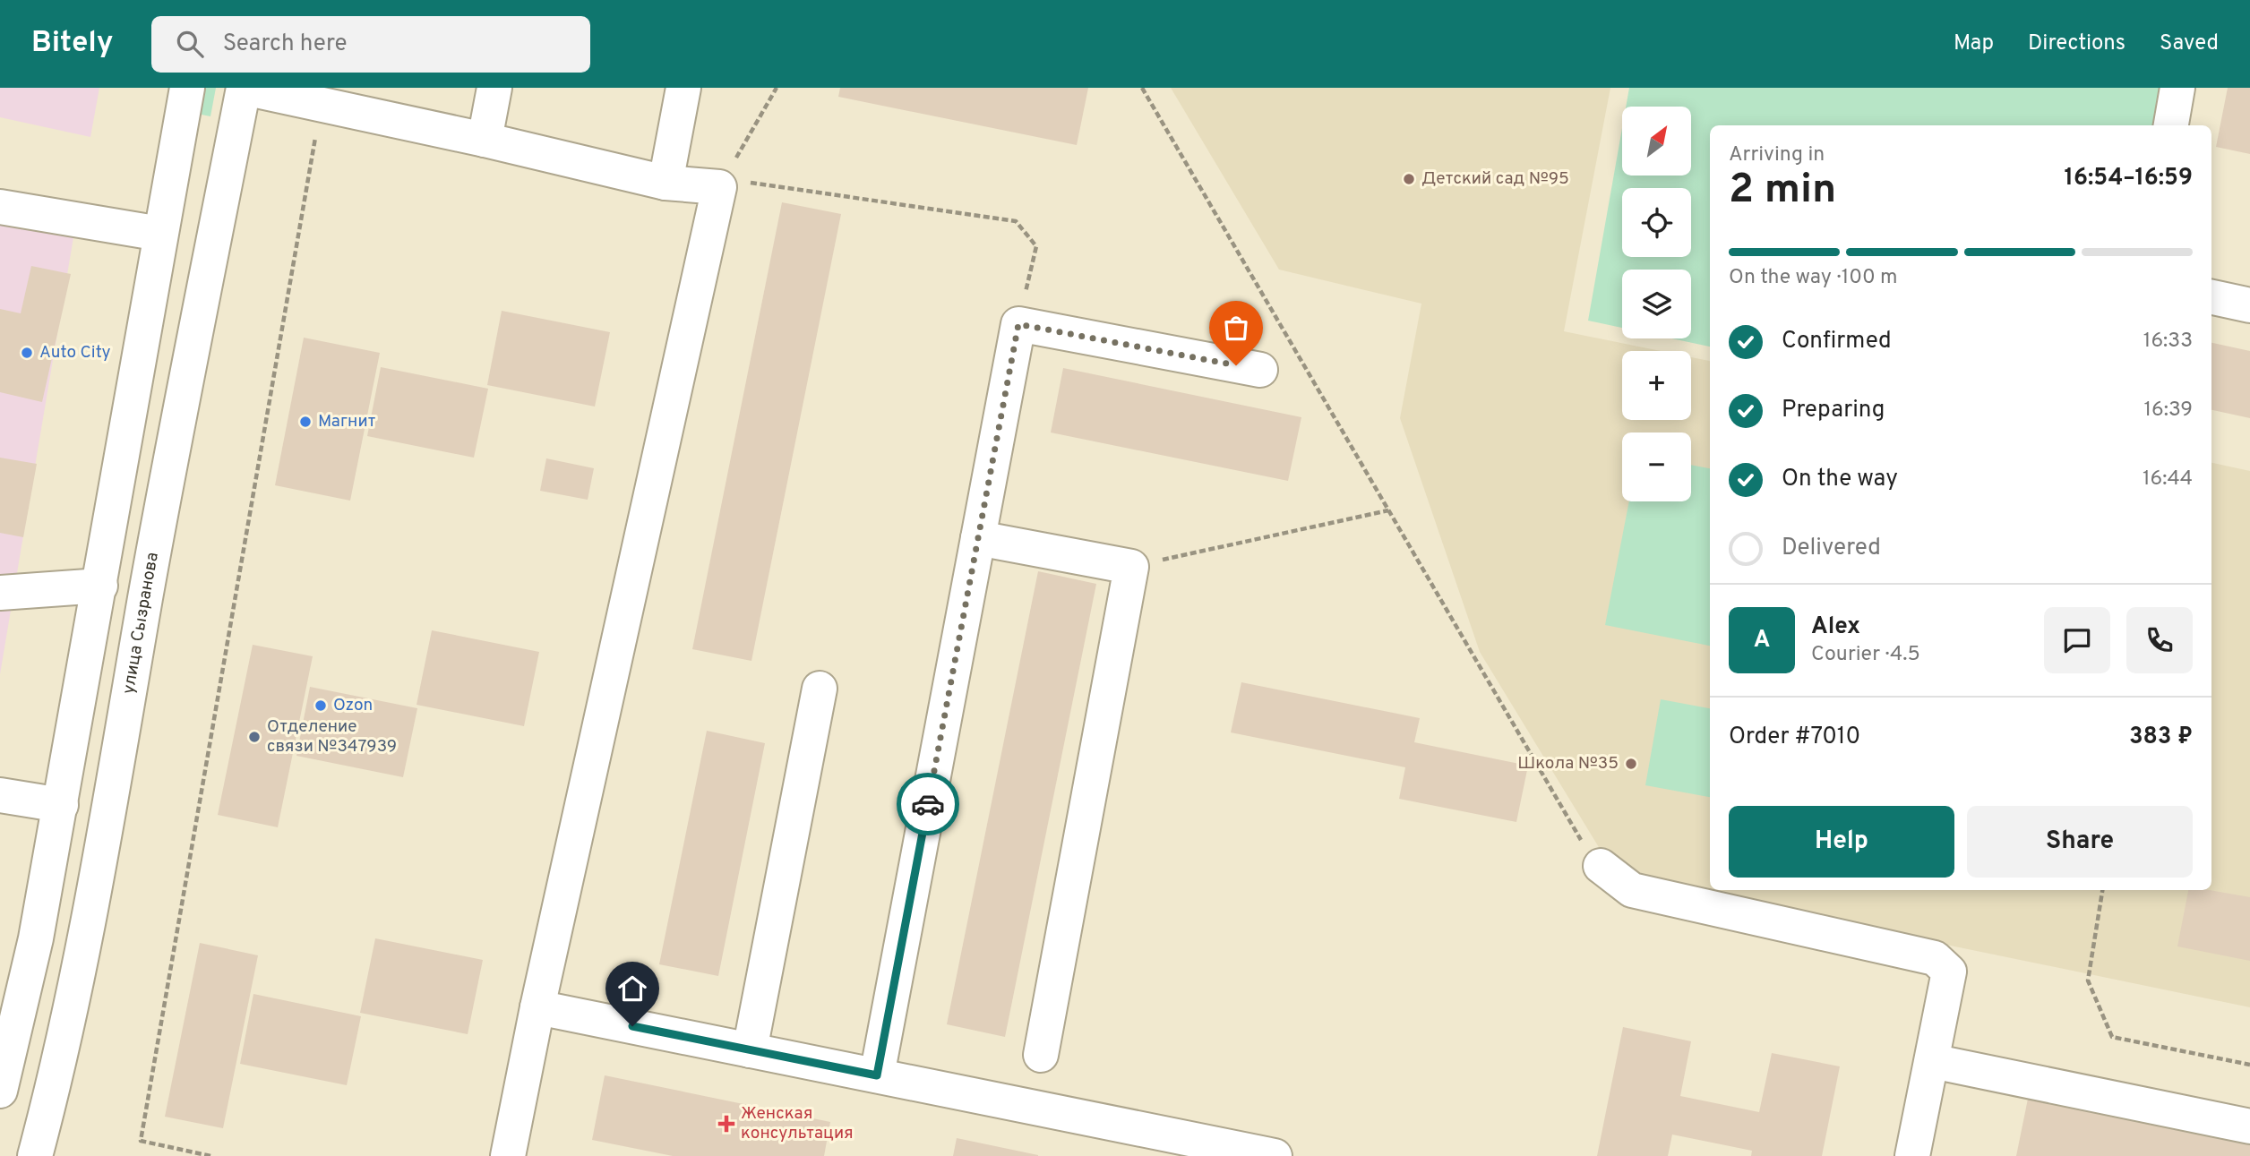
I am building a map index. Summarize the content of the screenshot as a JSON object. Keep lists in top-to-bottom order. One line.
{"streets":{"main road":["улица Сызранова"]},"places":{"other":["Детский сад №95","Auto City","Магнит","Ozon","Отделение связи №347939","Школа №35"],"health":["Женская консультация"]},"north":"top right","page":{"header":"Bitely","search":"Search here","nav":["Map","Directions","Saved"],"map_buttons":["+","−"],"heading":["2 min","Arriving in","16:54–16:59"],"panel":["Alex","Courier · 4.5","Order #7010","383 ₽"],"bar":"On the way · 100 m","list":[["Confirmed","16:33"],["Preparing","16:39"],["On the way","16:44"],"Delivered"],"round":"A","buttons":["Help","Share"]}}
